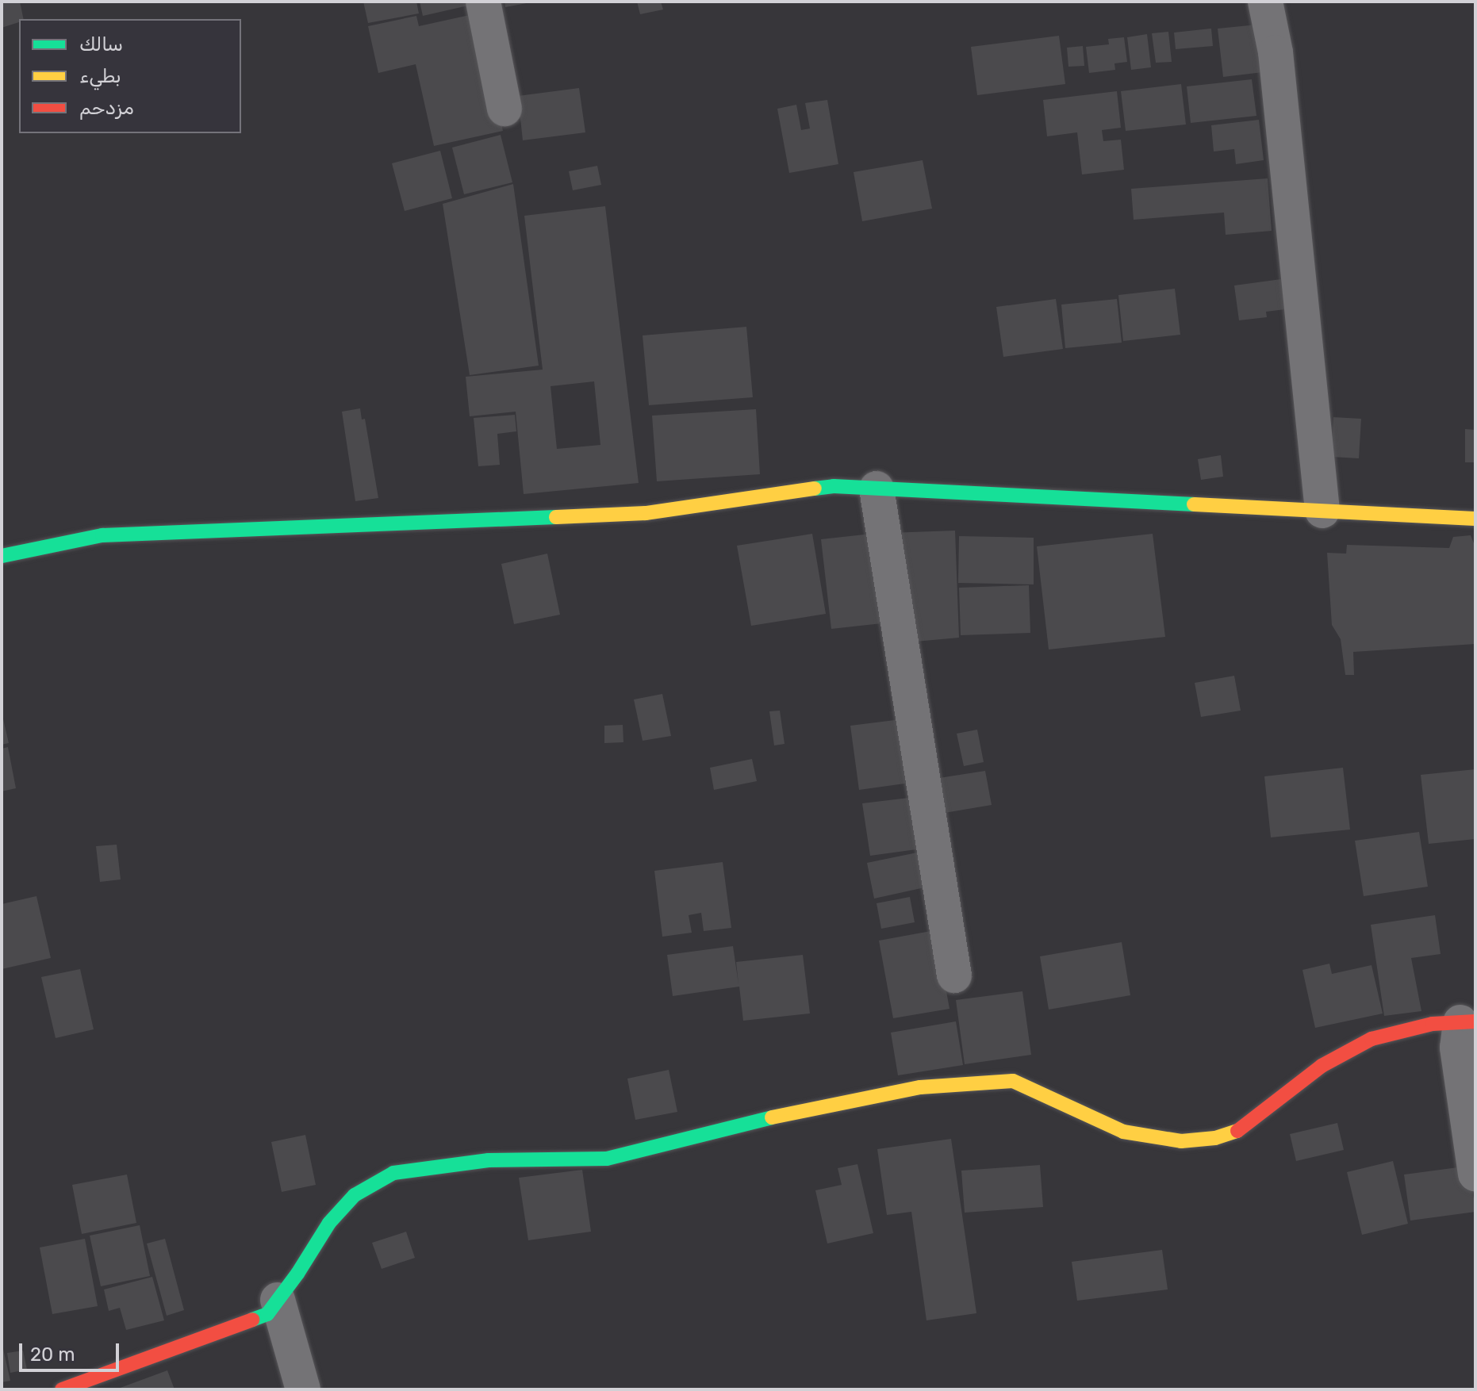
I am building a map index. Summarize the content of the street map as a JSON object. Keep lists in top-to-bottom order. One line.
{"legend":["سالك","بطيء","مزدحم"],"scale_bar":"20 m"}
